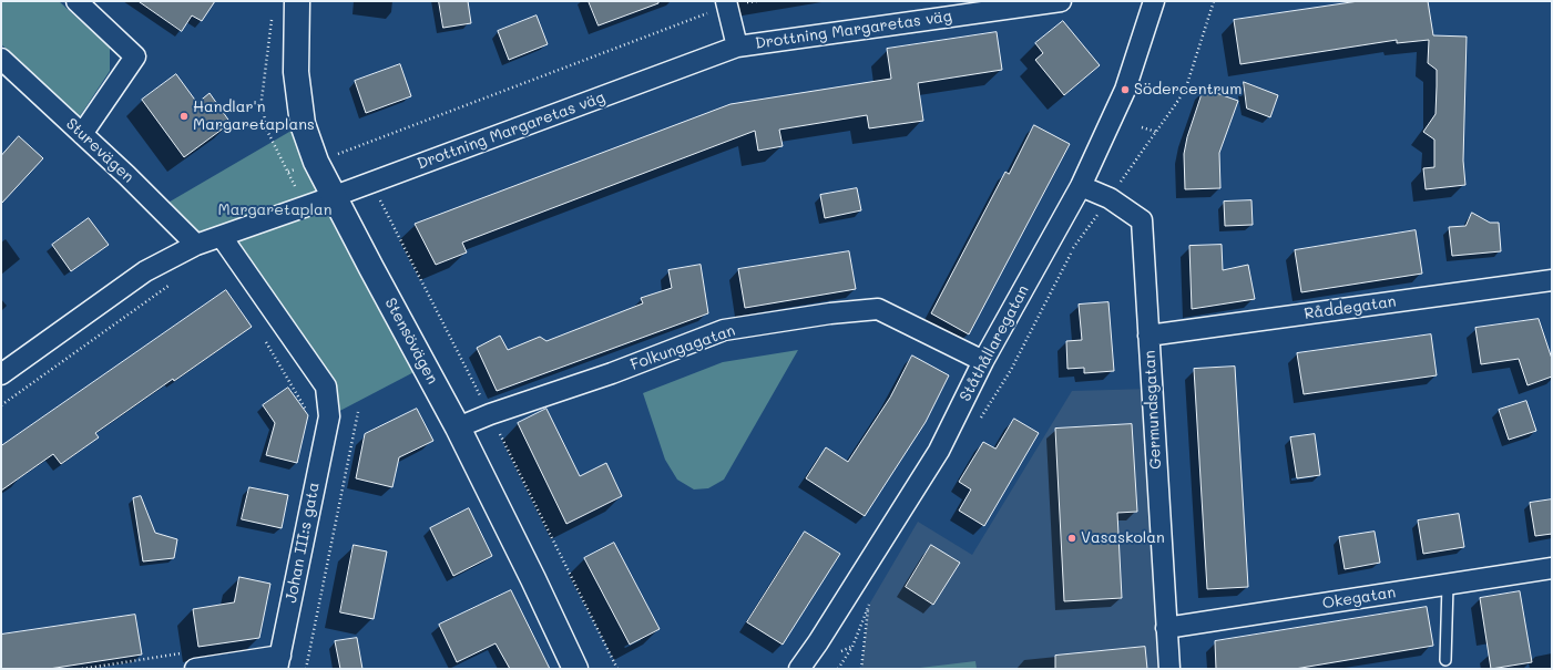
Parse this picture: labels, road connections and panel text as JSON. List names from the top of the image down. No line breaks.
{"streets":{"street":["Drottning Margaretas väg","Sturevägen","Råddegatan","Stensövägen","Ståthållaregatan","Folkungagatan","Germundsgatan","Johan III:s gata","Okegatan"]},"crossings":[["Drottning Margaretas väg","Sturevägen"],["Drottning Margaretas väg","Stensövägen"],["Drottning Margaretas väg","Johan III:s gata"],["Råddegatan","Germundsgatan"],["Stensövägen","Folkungagatan"],["Ståthållaregatan","Folkungagatan"],["Ståthållaregatan","Germundsgatan"],["Germundsgatan","Okegatan"]],"parks":["Margaretaplan"],"places":["Södercentrum","Handlar'n Margaretaplans","Vasaskolan"]}
